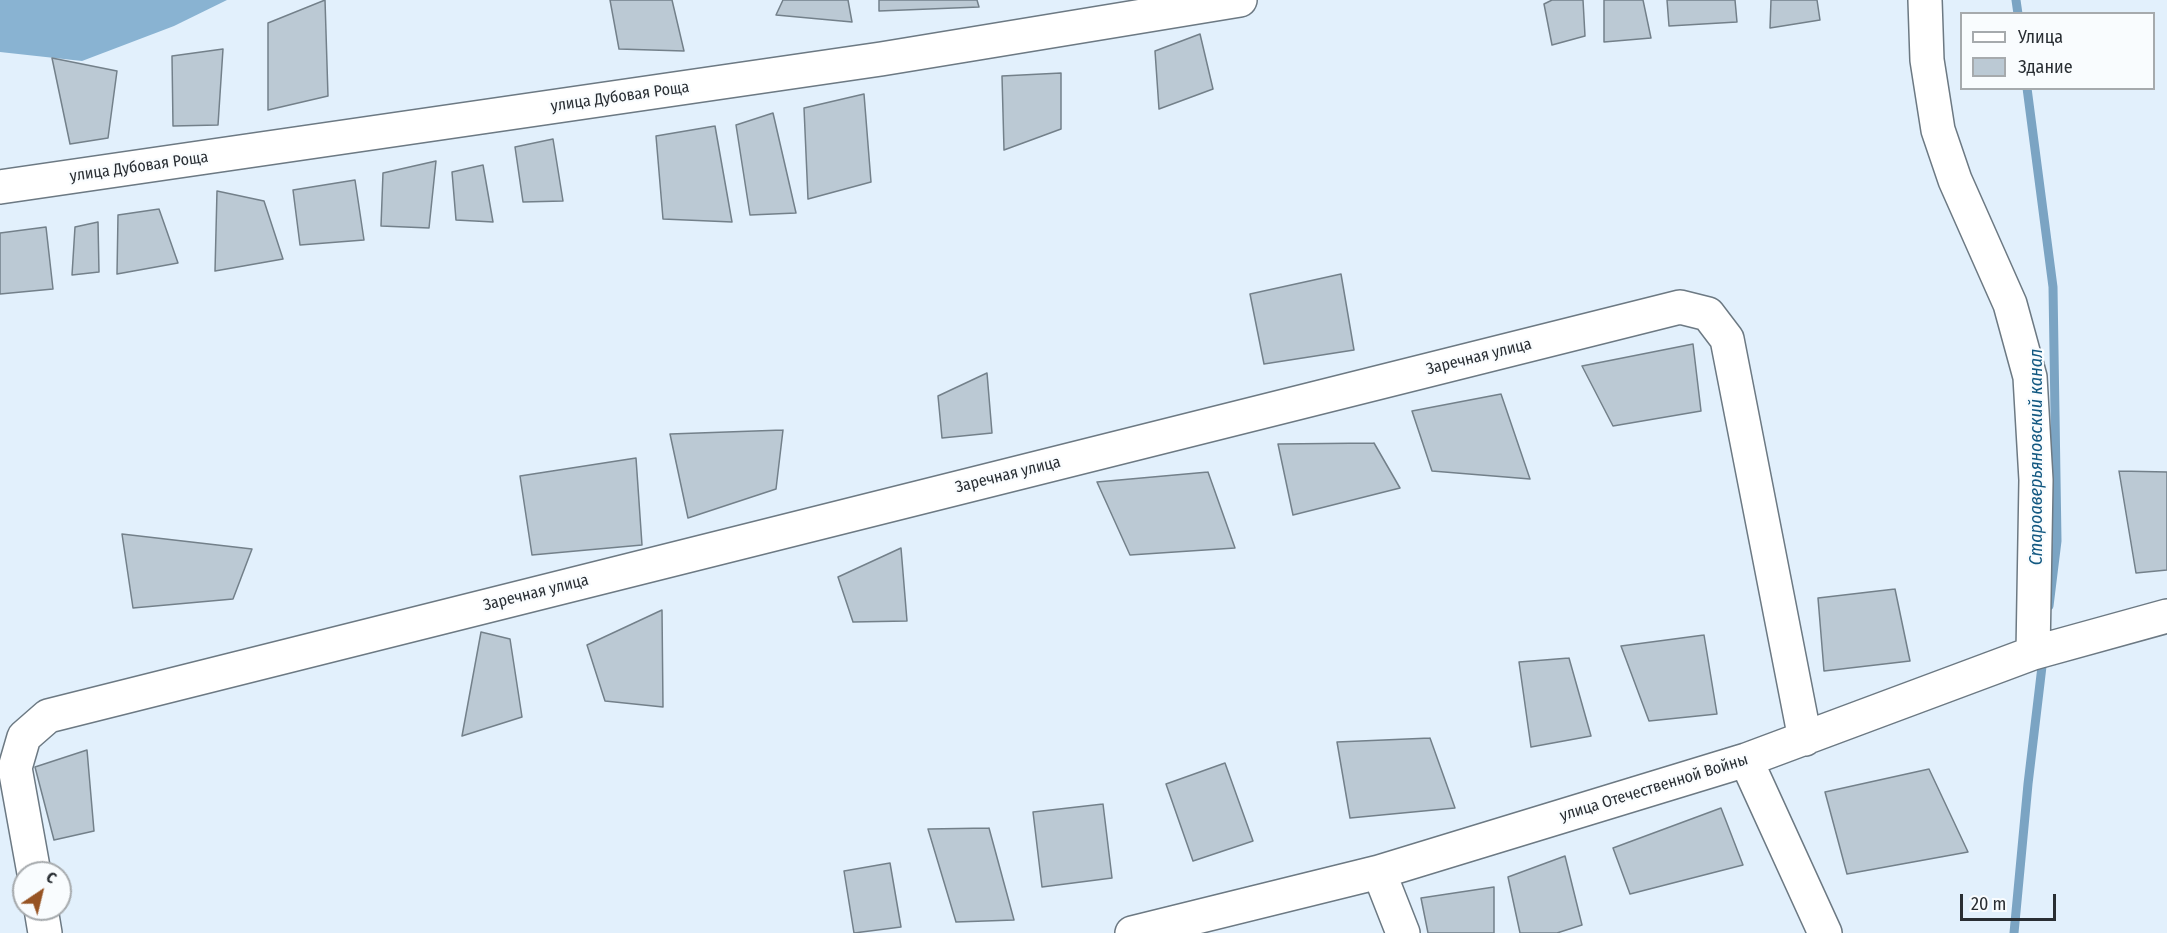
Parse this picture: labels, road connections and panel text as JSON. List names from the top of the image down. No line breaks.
{"streets":{"street":["улица Дубовая Роща","Заречная улица","улица Отечественной Войны"]},"crossings":[["Заречная улица","улица Отечественной Войны"]],"water":["Староаверьяновский канал"],"legend":["Улица","Здание"],"scale_bar":"20 m","north":"top right"}
